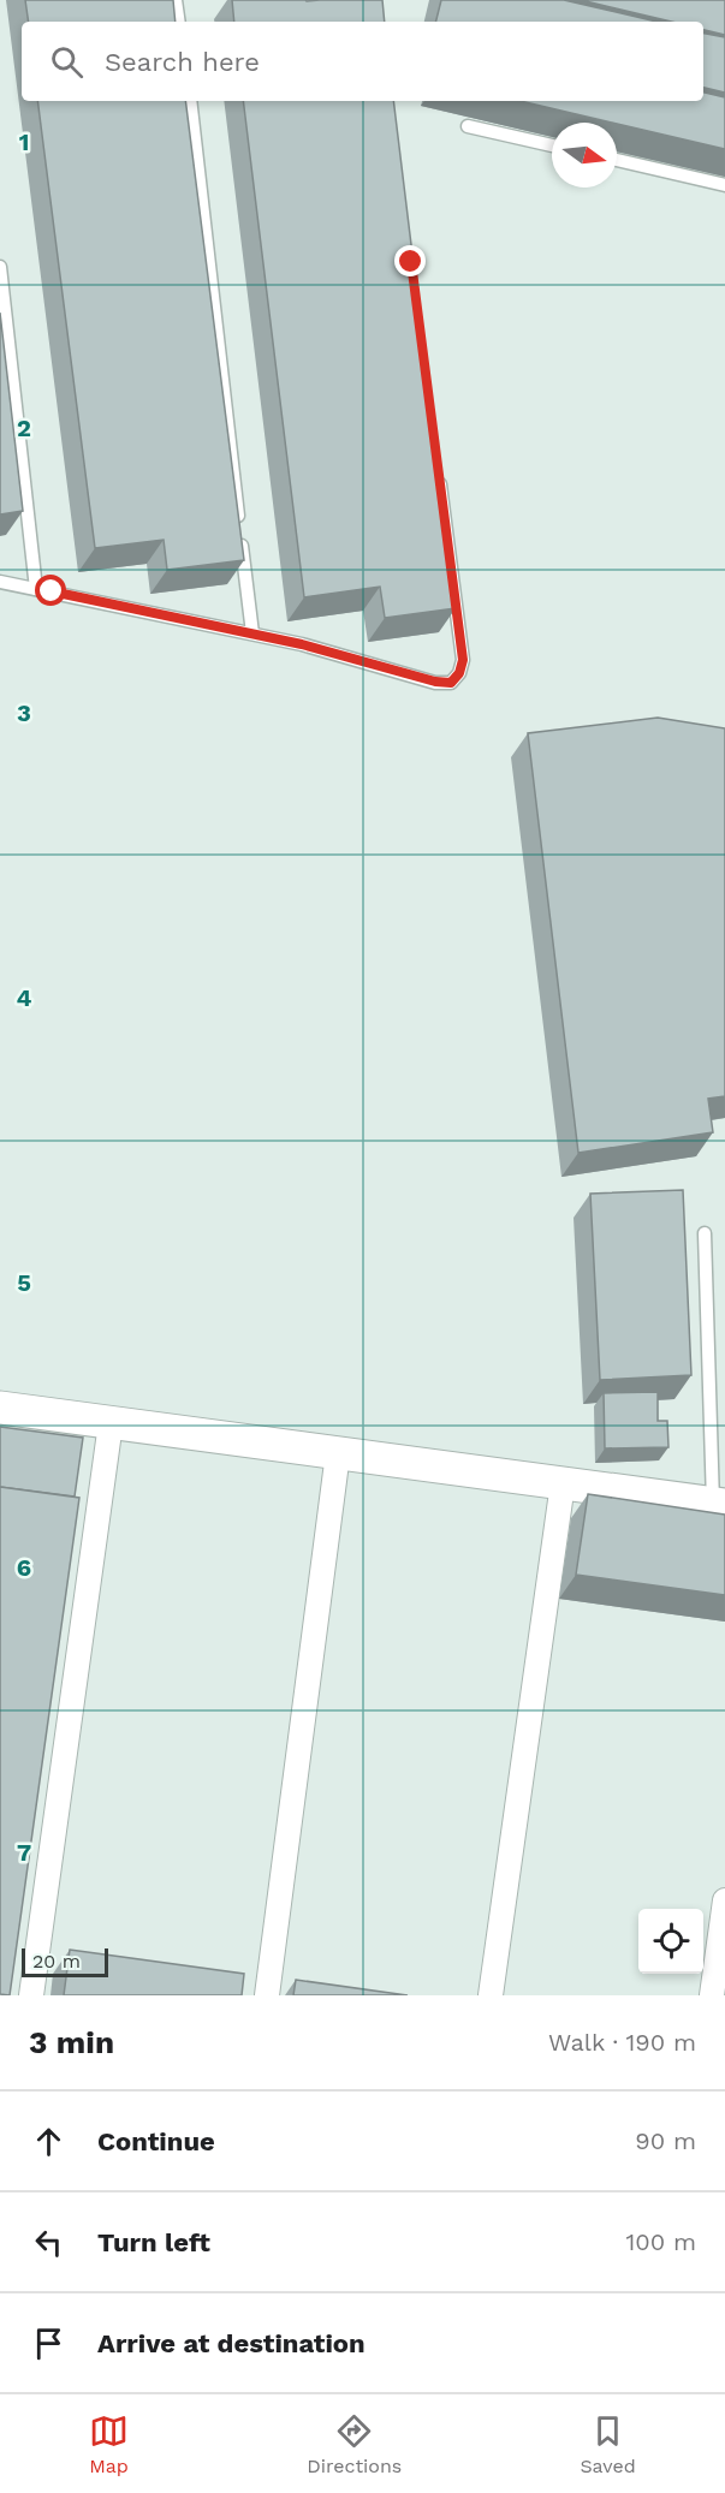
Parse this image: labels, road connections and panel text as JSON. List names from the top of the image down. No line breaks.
{"scale_bar":"20 m","north":"right","page":{"search":"Search here","scale":"20 m","heading":["3 min","Walk · 190 m"],"list":[["Continue","90 m"],["Turn left","100 m"],"Arrive at destination"],"nav":["Map","Directions","Saved"]},"grid":{"rows":["1","2","3","4","5","6","7"]}}
